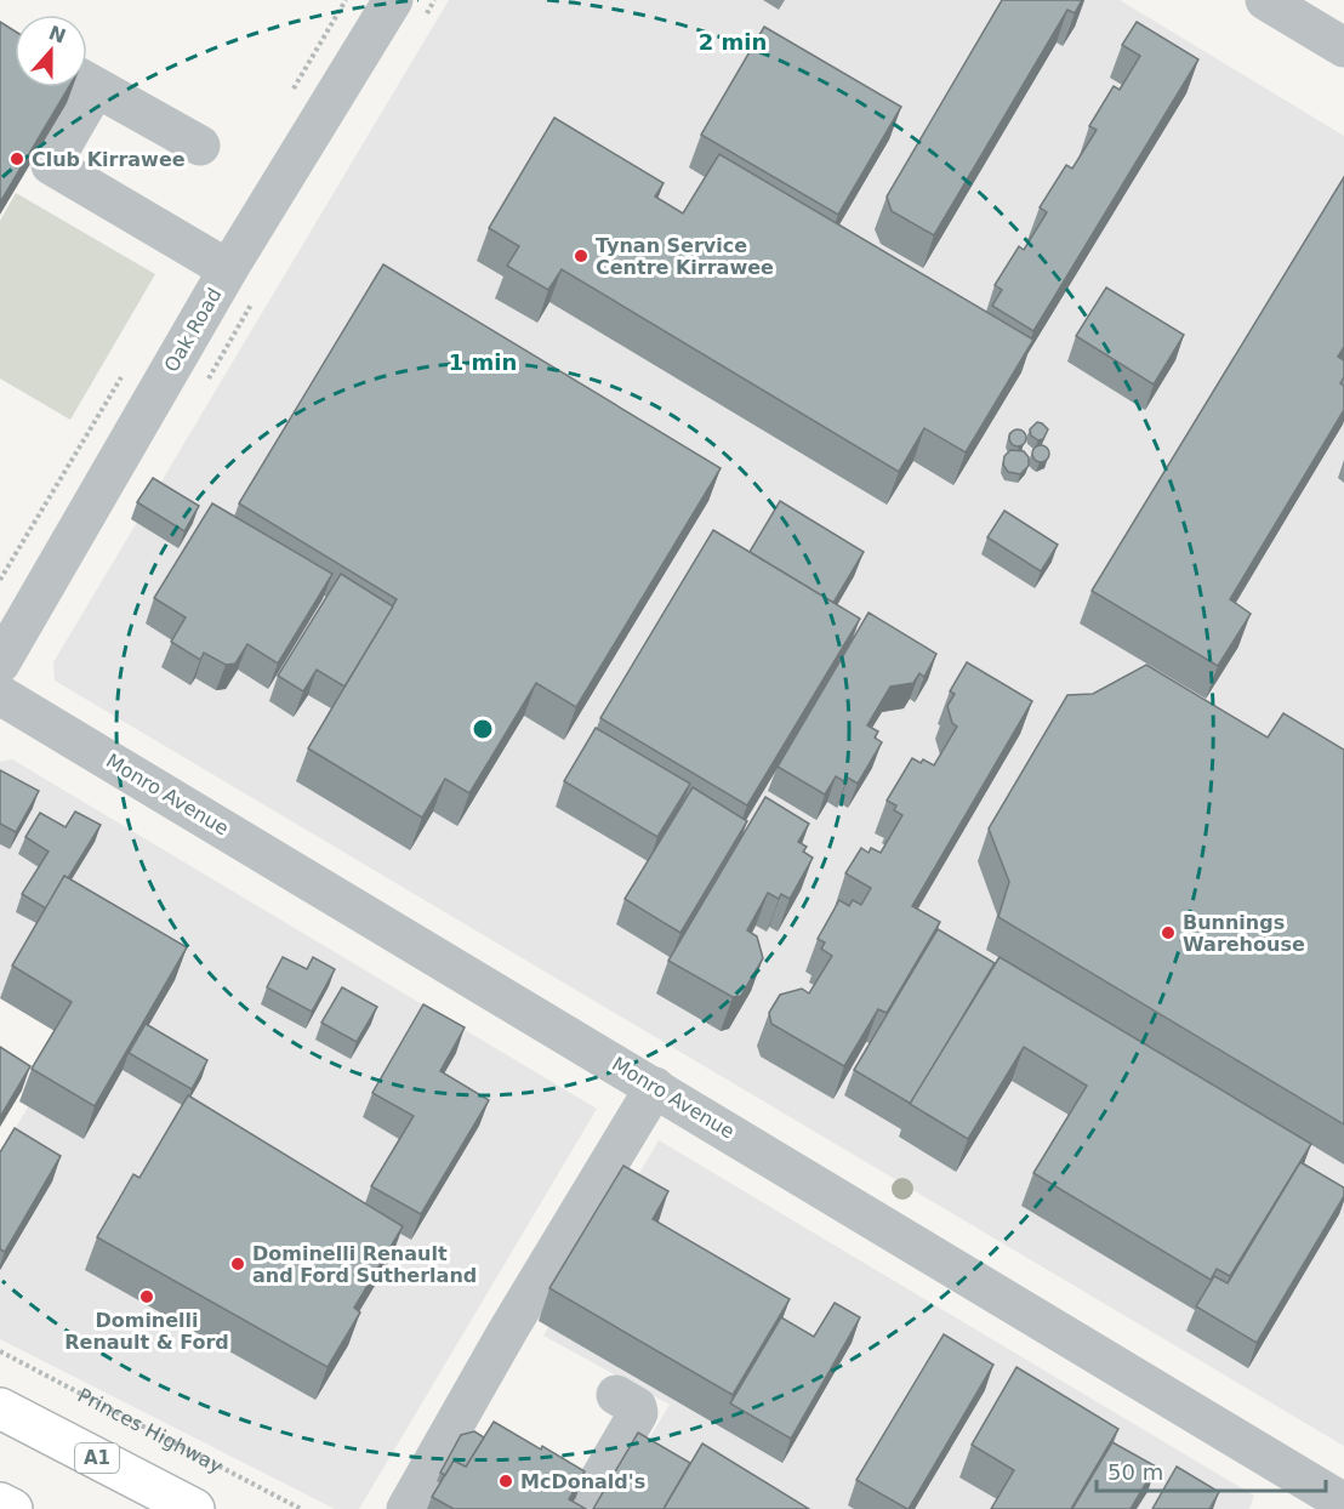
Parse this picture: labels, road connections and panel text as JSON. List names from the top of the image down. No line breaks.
{"streets":{"highway":["A1"],"street":["Oak Road","Monro Avenue"],"path":["Princes Highway"]},"places":["Club Kirrawee","Tynan Service Centre Kirrawee","Bunnings Warehouse","Dominelli Renault and Ford Sutherland","Dominelli Renault & Ford","McDonald's"],"scale_bar":"50 m","north":"top","rings":["2 min","1 min"]}
